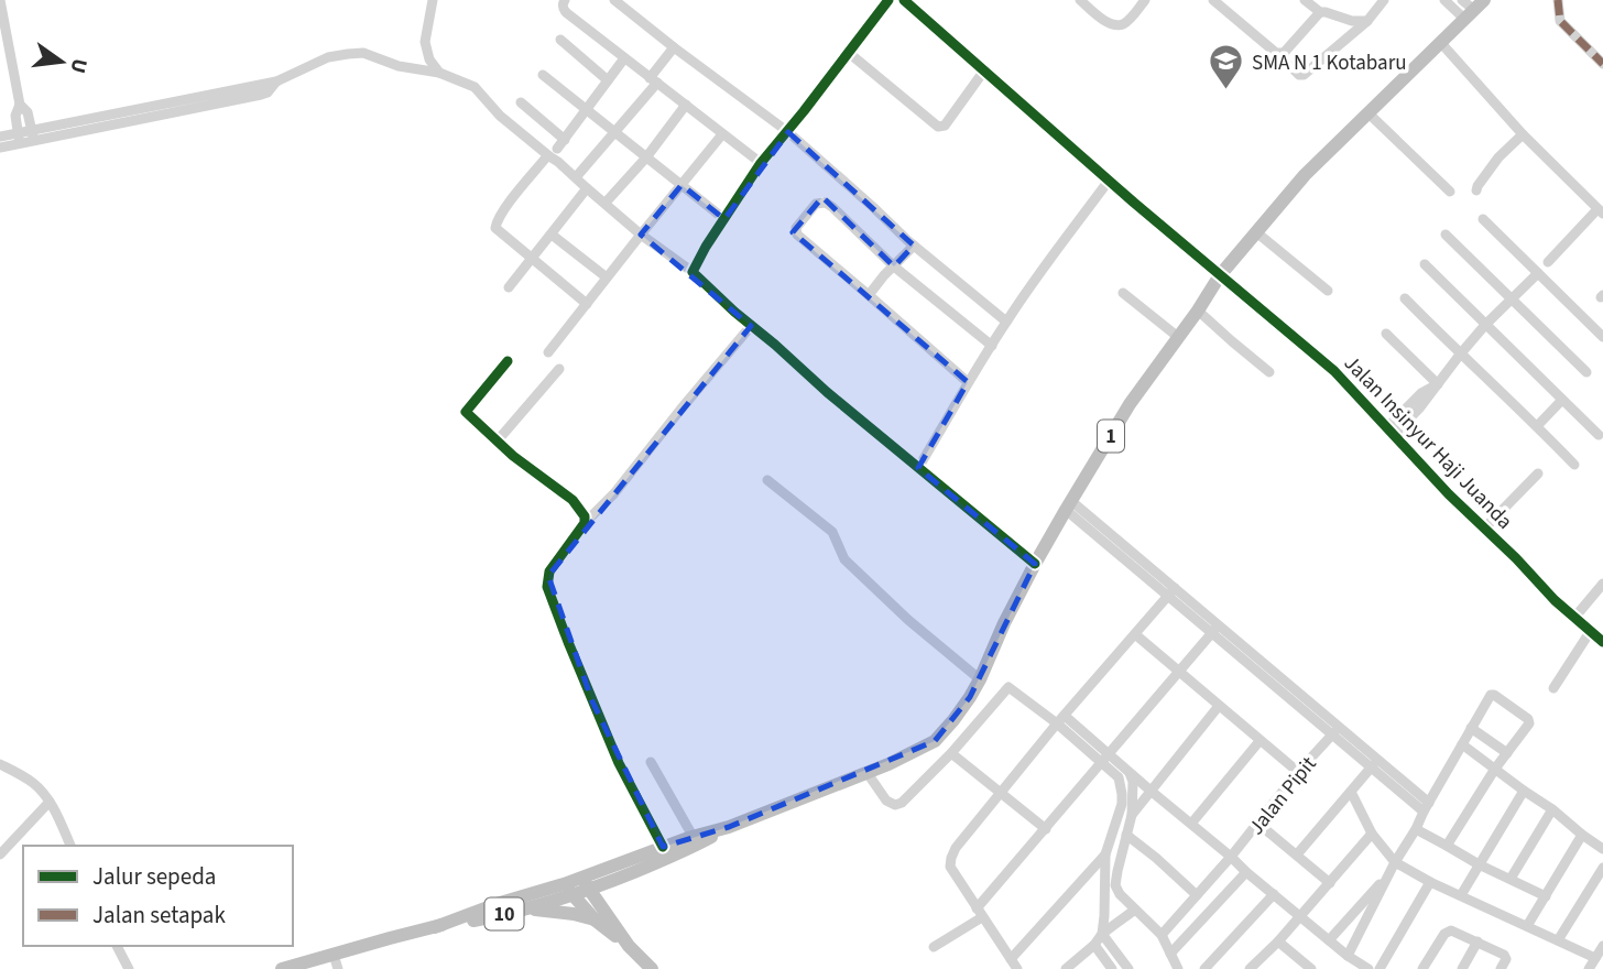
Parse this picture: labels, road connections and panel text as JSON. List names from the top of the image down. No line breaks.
{"streets":{"highway":["1","10"],"street":["Jalan Insinyur Haji Juanda","Jalan Pipit"]},"crossings":[["1","Jalan Insinyur Haji Juanda"],["1","10"]],"places":{"school or university":["SMA N 1 Kotabaru"]},"legend":["Jalur sepeda","Jalan setapak"],"north":"right"}
